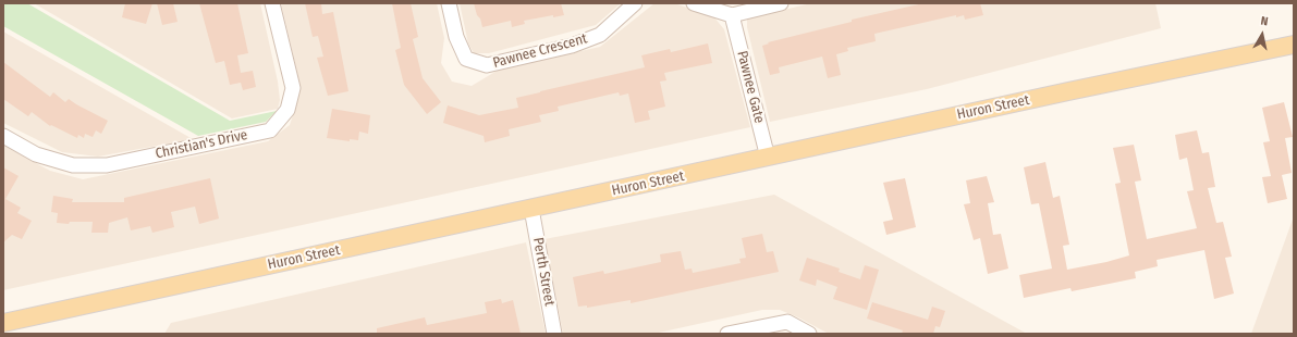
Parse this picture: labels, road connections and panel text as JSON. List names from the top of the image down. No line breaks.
{"streets":{"main road":["Huron Street"],"street":["Pawnee Crescent","Pawnee Gate","Christian's Drive","Perth Street"]},"crossings":[["Pawnee Gate","Huron Street"],["Huron Street","Perth Street"]],"north":"top"}
